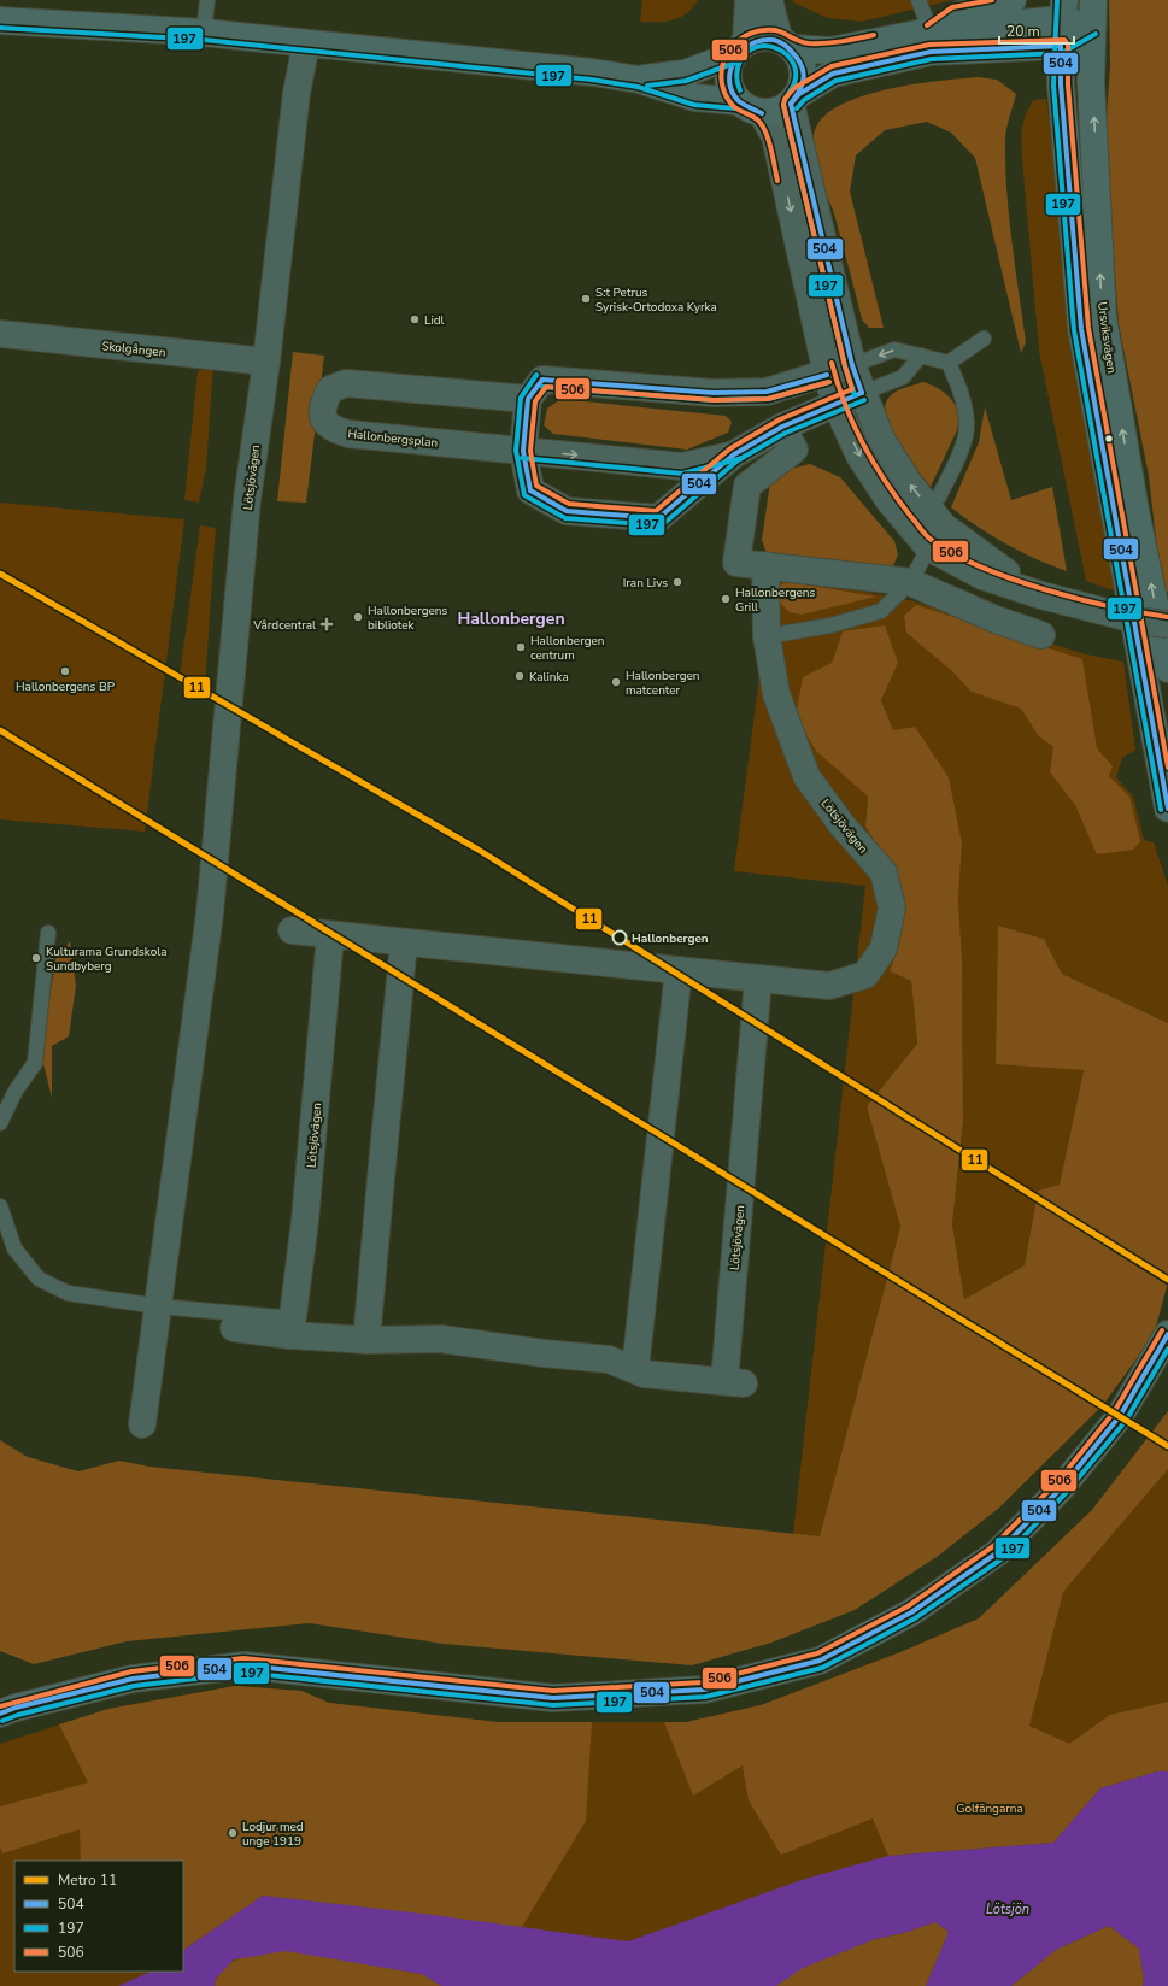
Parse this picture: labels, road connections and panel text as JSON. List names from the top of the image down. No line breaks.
{"streets":{"street":["Ursviksvägen","Skolgången","Hallonbergsplan","Lötsjövägen"]},"crossings":[["Skolgången","Lötsjövägen"]],"districts":["Hallonbergen"],"water":["Lötsjön"],"parks":["Golfängarna"],"places":{"other":["S:t Petrus Syrisk-Ortodoxa Kyrka","Lidl","Iran Livs","Hallonbergens Grill","Hallonbergens bibliotek","Hallonbergen centrum","Hallonbergens BP","Kalinka","Hallonbergen matcenter","Hallonbergen","Kulturama Grundskola Sundbyberg","Lodjur med unge 1919"],"health":["Vårdcentral"]},"lines":["transit line 197","transit line 506","transit line 504","metro line 11"],"legend":["Metro 11","504","197","506"],"scale_bar":"20 m"}
